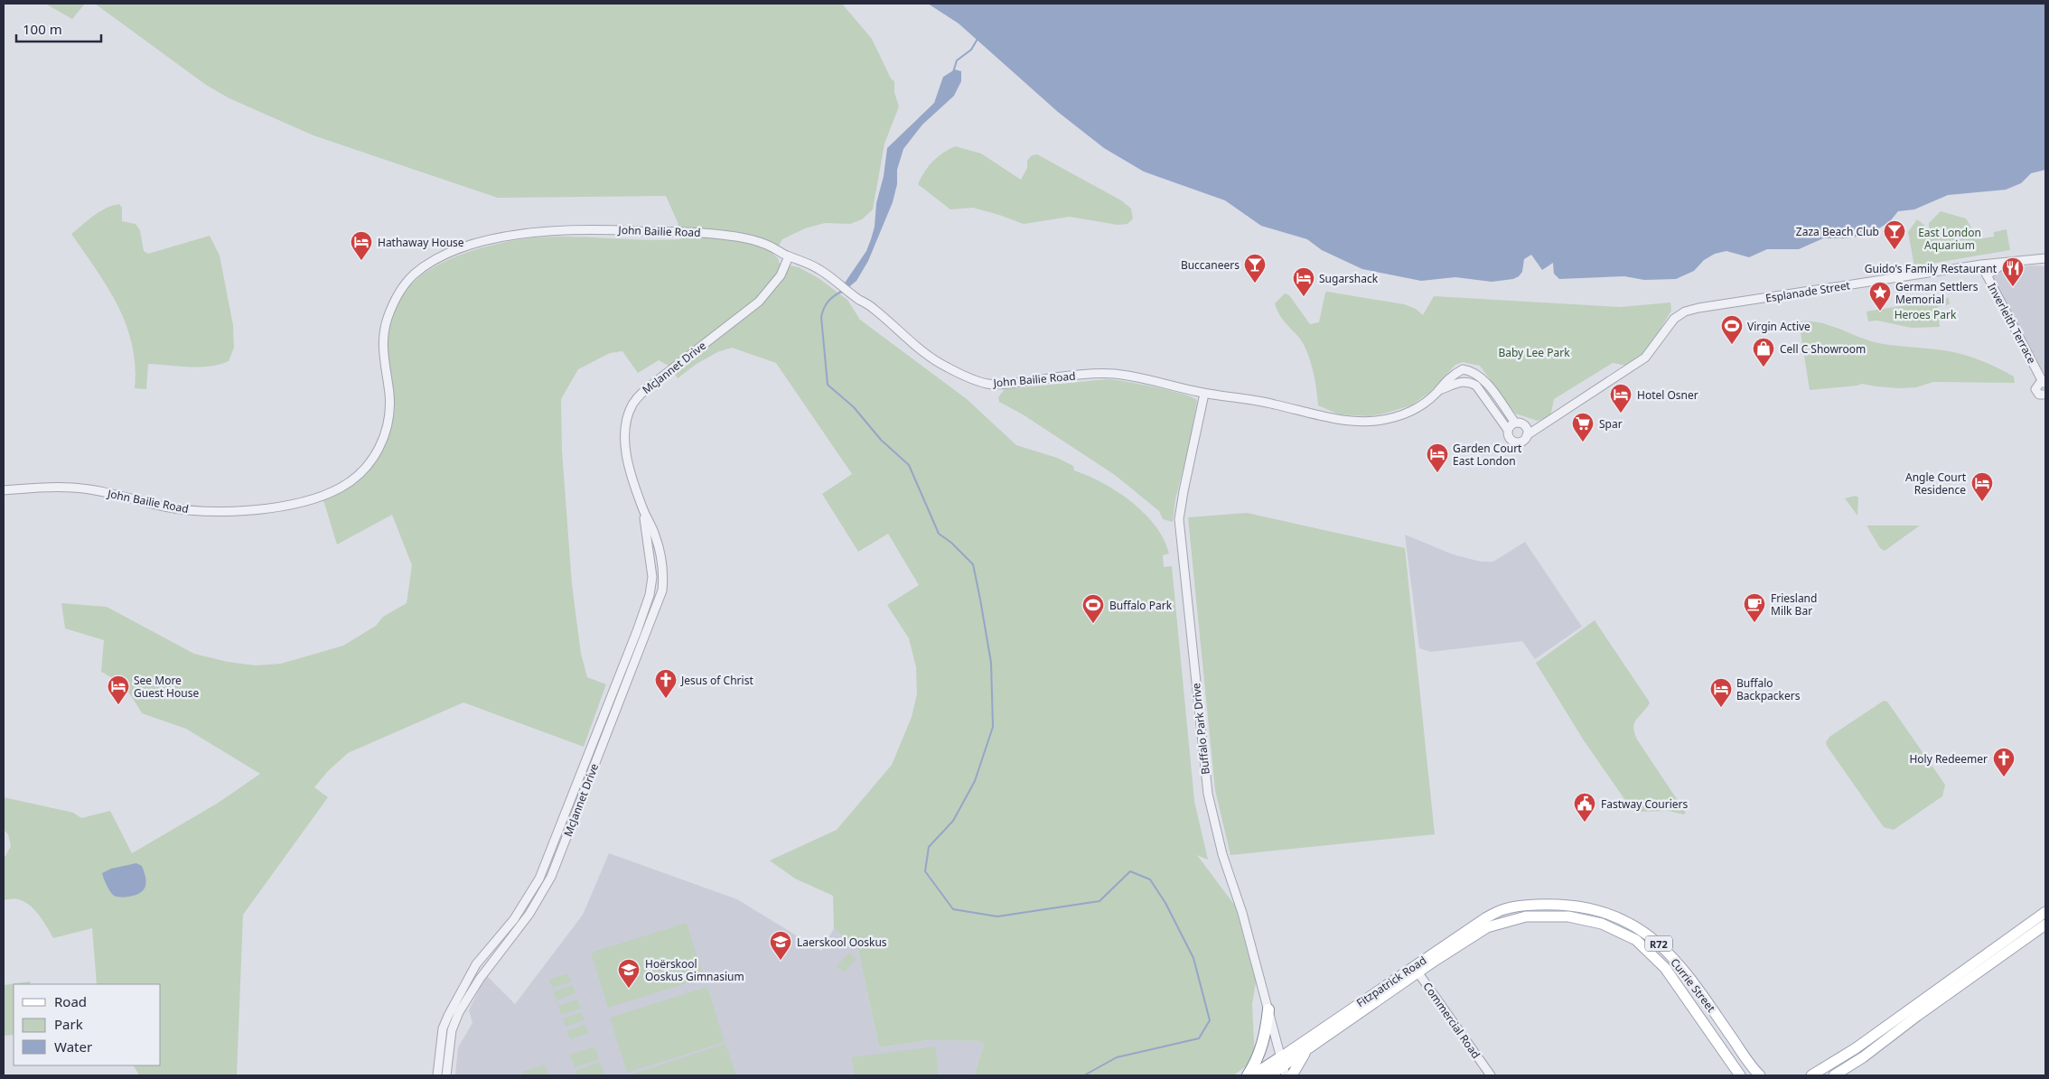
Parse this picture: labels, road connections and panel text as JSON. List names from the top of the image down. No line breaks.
{"streets":{"highway":["R72"],"main road":["Fitzpatrick Road","Currie Street"],"street":["John Bailie Road","Esplanade Street","Inverleith Terrace","McJannet Drive","Buffalo Park Drive","Commercial Road"]},"crossings":[["John Bailie Road","McJannet Drive"],["John Bailie Road","Buffalo Park Drive"],["Esplanade Street","Inverleith Terrace"],["Buffalo Park Drive","R72"],["Buffalo Park Drive","Fitzpatrick Road"],["R72","Fitzpatrick Road"],["Fitzpatrick Road","Currie Street"],["Fitzpatrick Road","Commercial Road"]],"parks":["East London Aquarium","Heroes Park","Baby Lee Park"],"places":{"bar":["Zaza Beach Club","Buccaneers"],"hotel":["Hathaway House","Sugarshack","Hotel Osner","Garden Court East London","Angle Court Residence","See More Guest House","Buffalo Backpackers"],"restaurant":["Guido's Family Restaurant"],"place":["German Settlers Memorial"],"sports":["Virgin Active","Buffalo Park"],"shop":["Cell C Showroom"],"supermarket":["Spar"],"cafe":["Friesland Milk Bar"],"church":["Jesus of Christ","Holy Redeemer"],"public building":["Fastway Couriers"],"school or university":["Laerskool Ooskus","Hoërskool Ooskus Gimnasium"]},"legend":["Road","Park","Water"],"scale_bar":"100 m"}
